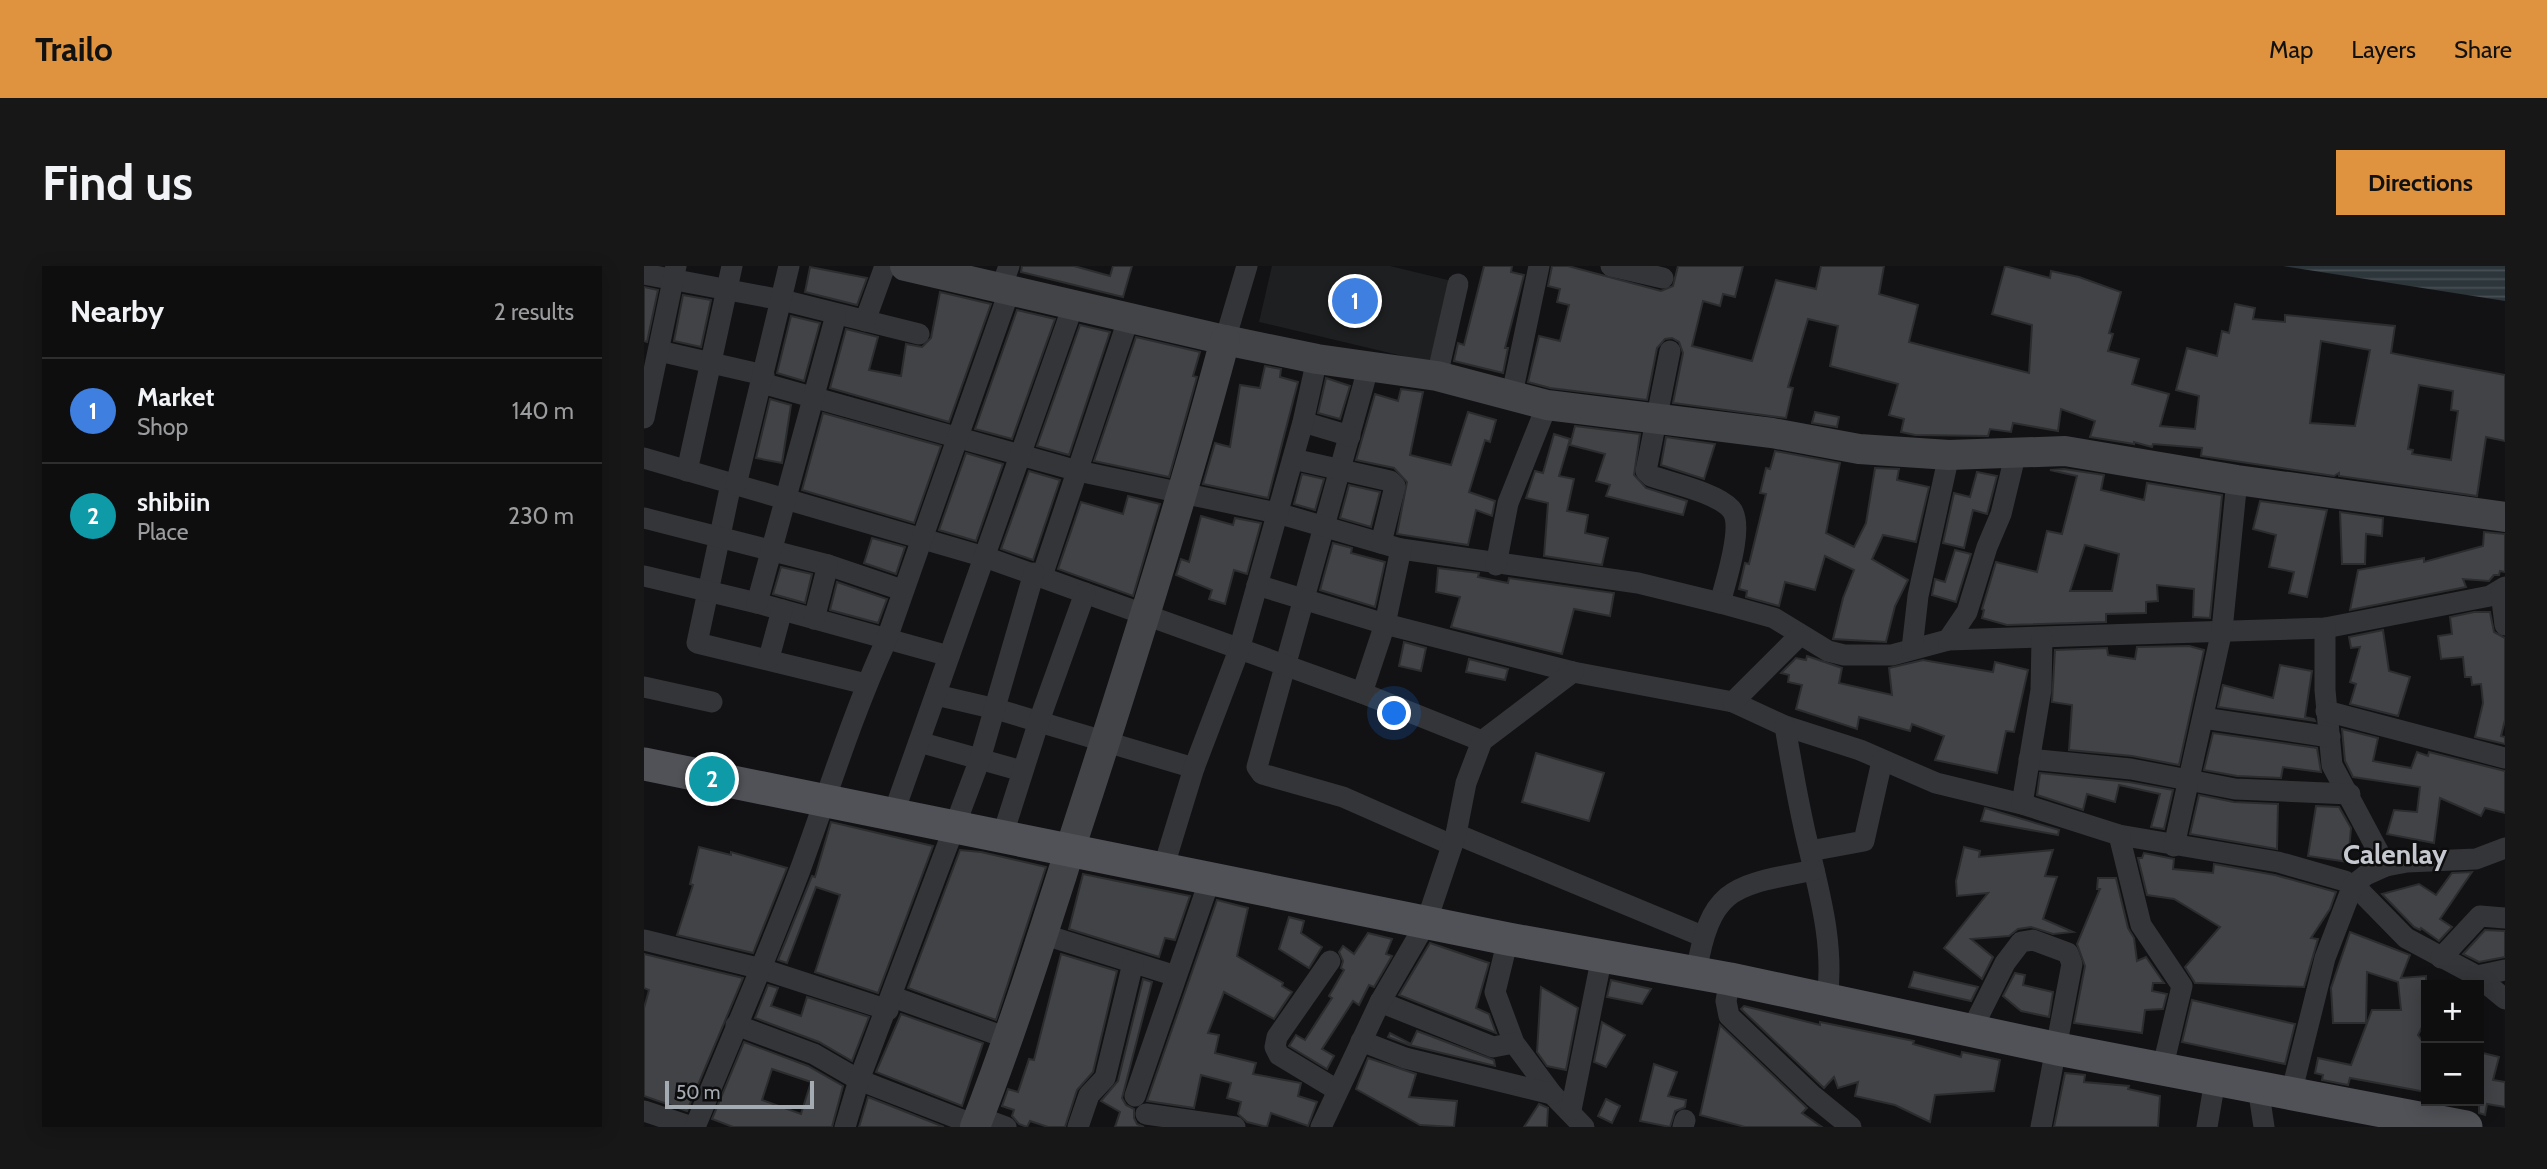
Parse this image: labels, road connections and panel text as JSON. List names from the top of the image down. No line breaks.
{"districts":["Calenlay"],"scale_bar":"50 m","page":{"header":"Trailo","nav":["Map","Layers","Share"],"buttons":"Directions","title":"Find us","heading":["Nearby","2 results"],"pins":["1","2"],"list":[{"mark":"1","name":"Market","note":"Shop","value":"140 m"},{"mark":"2","name":"shibiin","note":"Place","value":"230 m"}],"map_buttons":["+","−"],"scale":"50 m"}}
